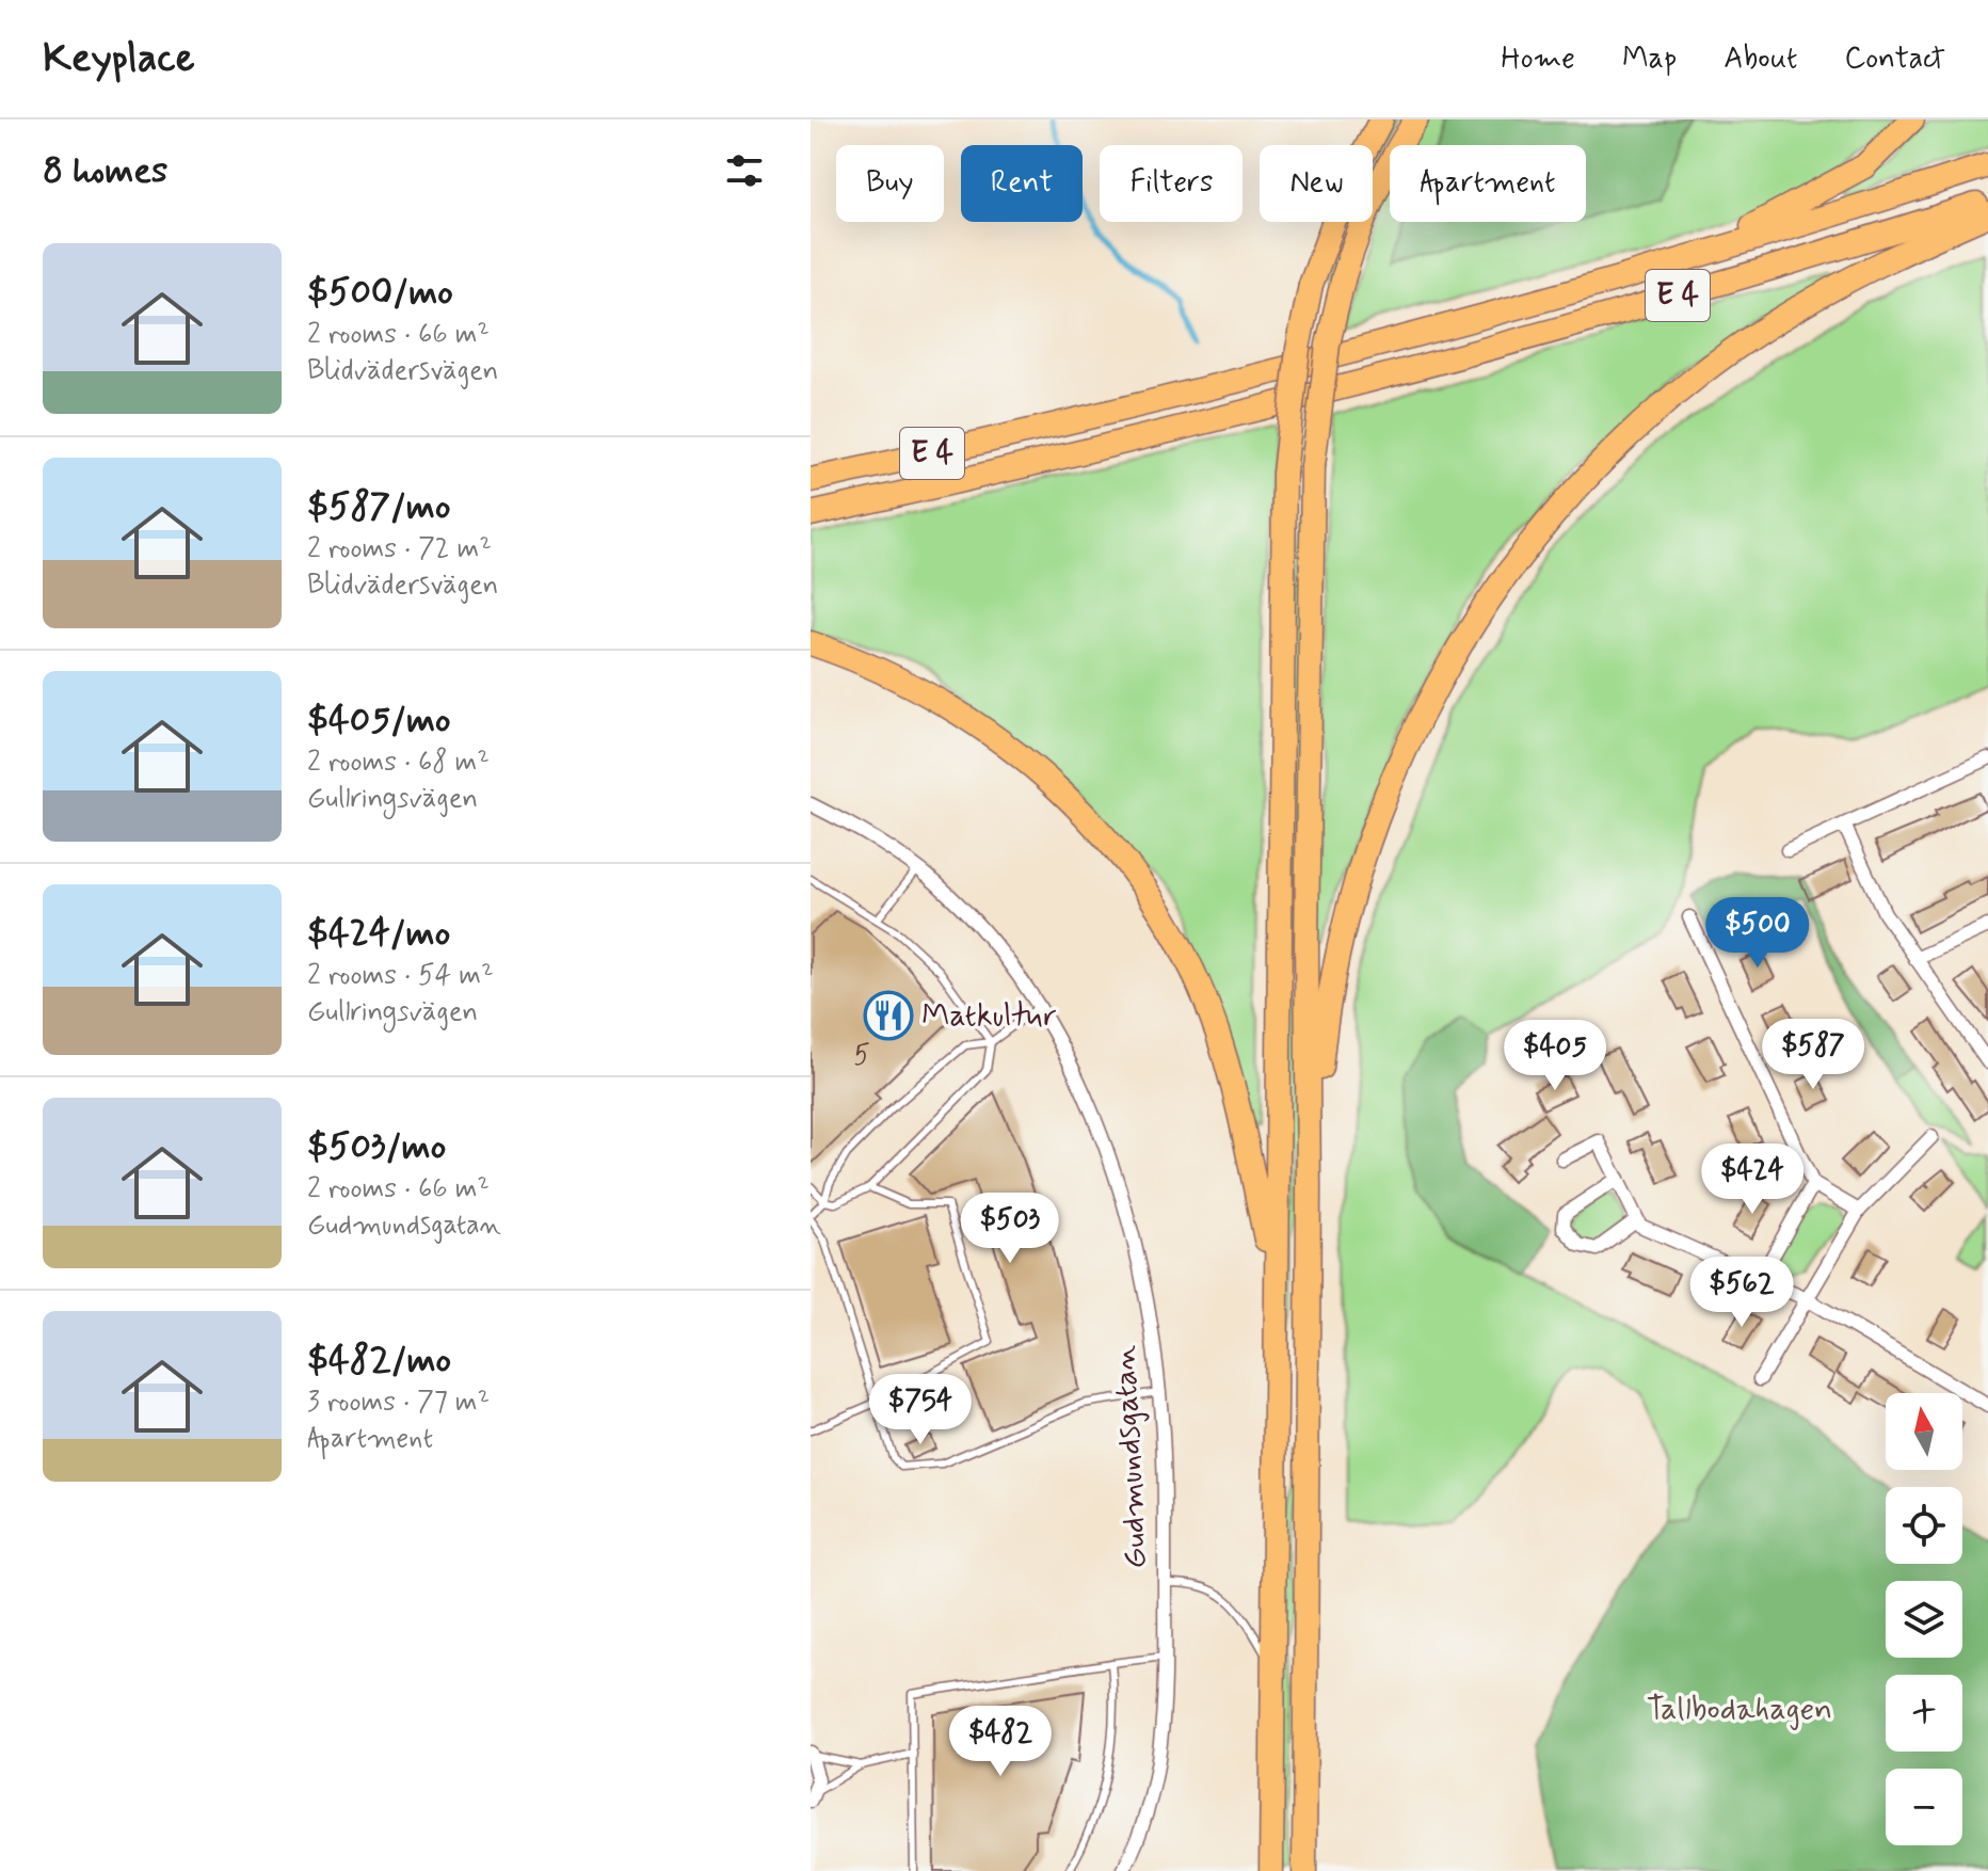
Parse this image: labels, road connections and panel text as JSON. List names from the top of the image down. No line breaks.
{"streets":{"highway":["E 4"],"street":["Gudmundsgatan"]},"parks":["Tallbodahagen"],"places":{"restaurant":["Matkultur"]},"house_numbers":["5"],"north":"top","page":{"header":"Keyplace","nav":["Home","Map","About","Contact"],"heading":"8 homes","chip":["Buy","Rent","Filters","New","Apartment"],"list":[{"name":"$500/mo","note":"2 rooms · 66 m² · Blidvädersvägen"},{"name":"$587/mo","note":"2 rooms · 72 m² · Blidvädersvägen"},{"name":"$405/mo","note":"2 rooms · 68 m² · Gullringsvägen"},{"name":"$424/mo","note":"2 rooms · 54 m² · Gullringsvägen"},{"name":"$503/mo","note":"2 rooms · 66 m² · Gudmundsgatan"},{"name":"$482/mo","note":"3 rooms · 77 m² · Apartment"}],"price":["$500","$587","$405","$424","$503","$562","$754","$482"],"map_buttons":["+","−"]}}
